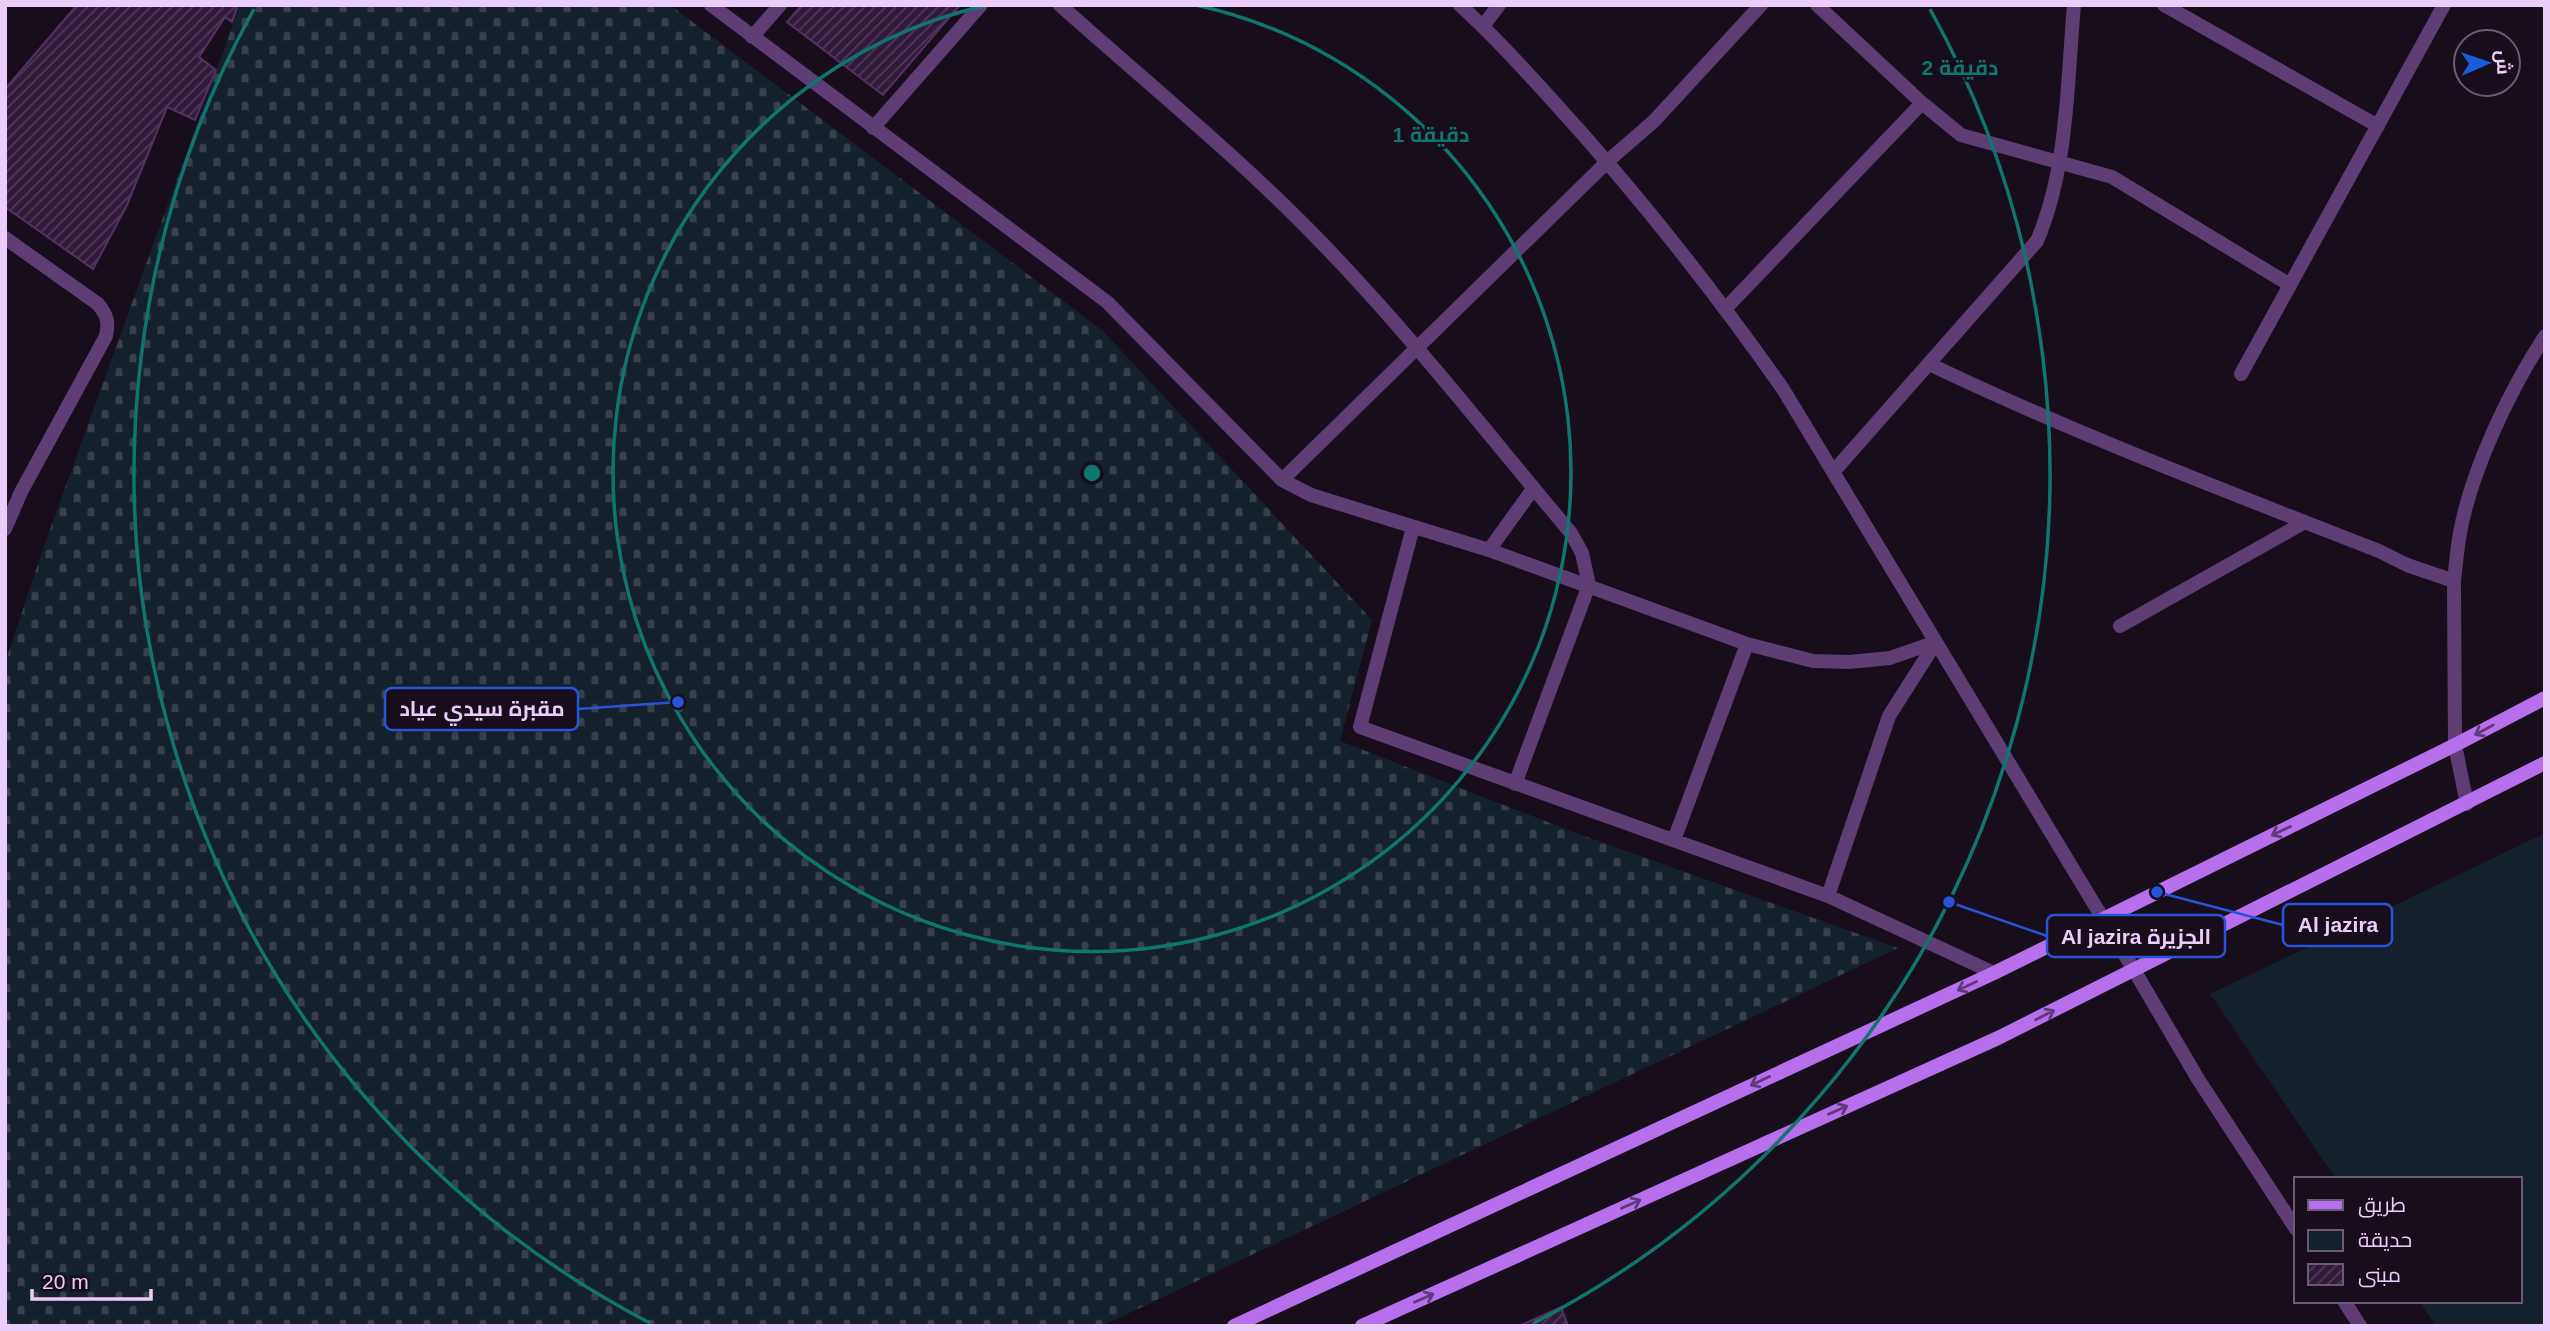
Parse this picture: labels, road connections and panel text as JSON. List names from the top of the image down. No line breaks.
{"places":["مقبرة سيدي عياد","Al jazira","Al jazira الجزيرة"],"legend":["طريق","حديقة","مبنى"],"scale_bar":"20 m","north":"right","rings":["2 دقيقة","1 دقيقة"]}
